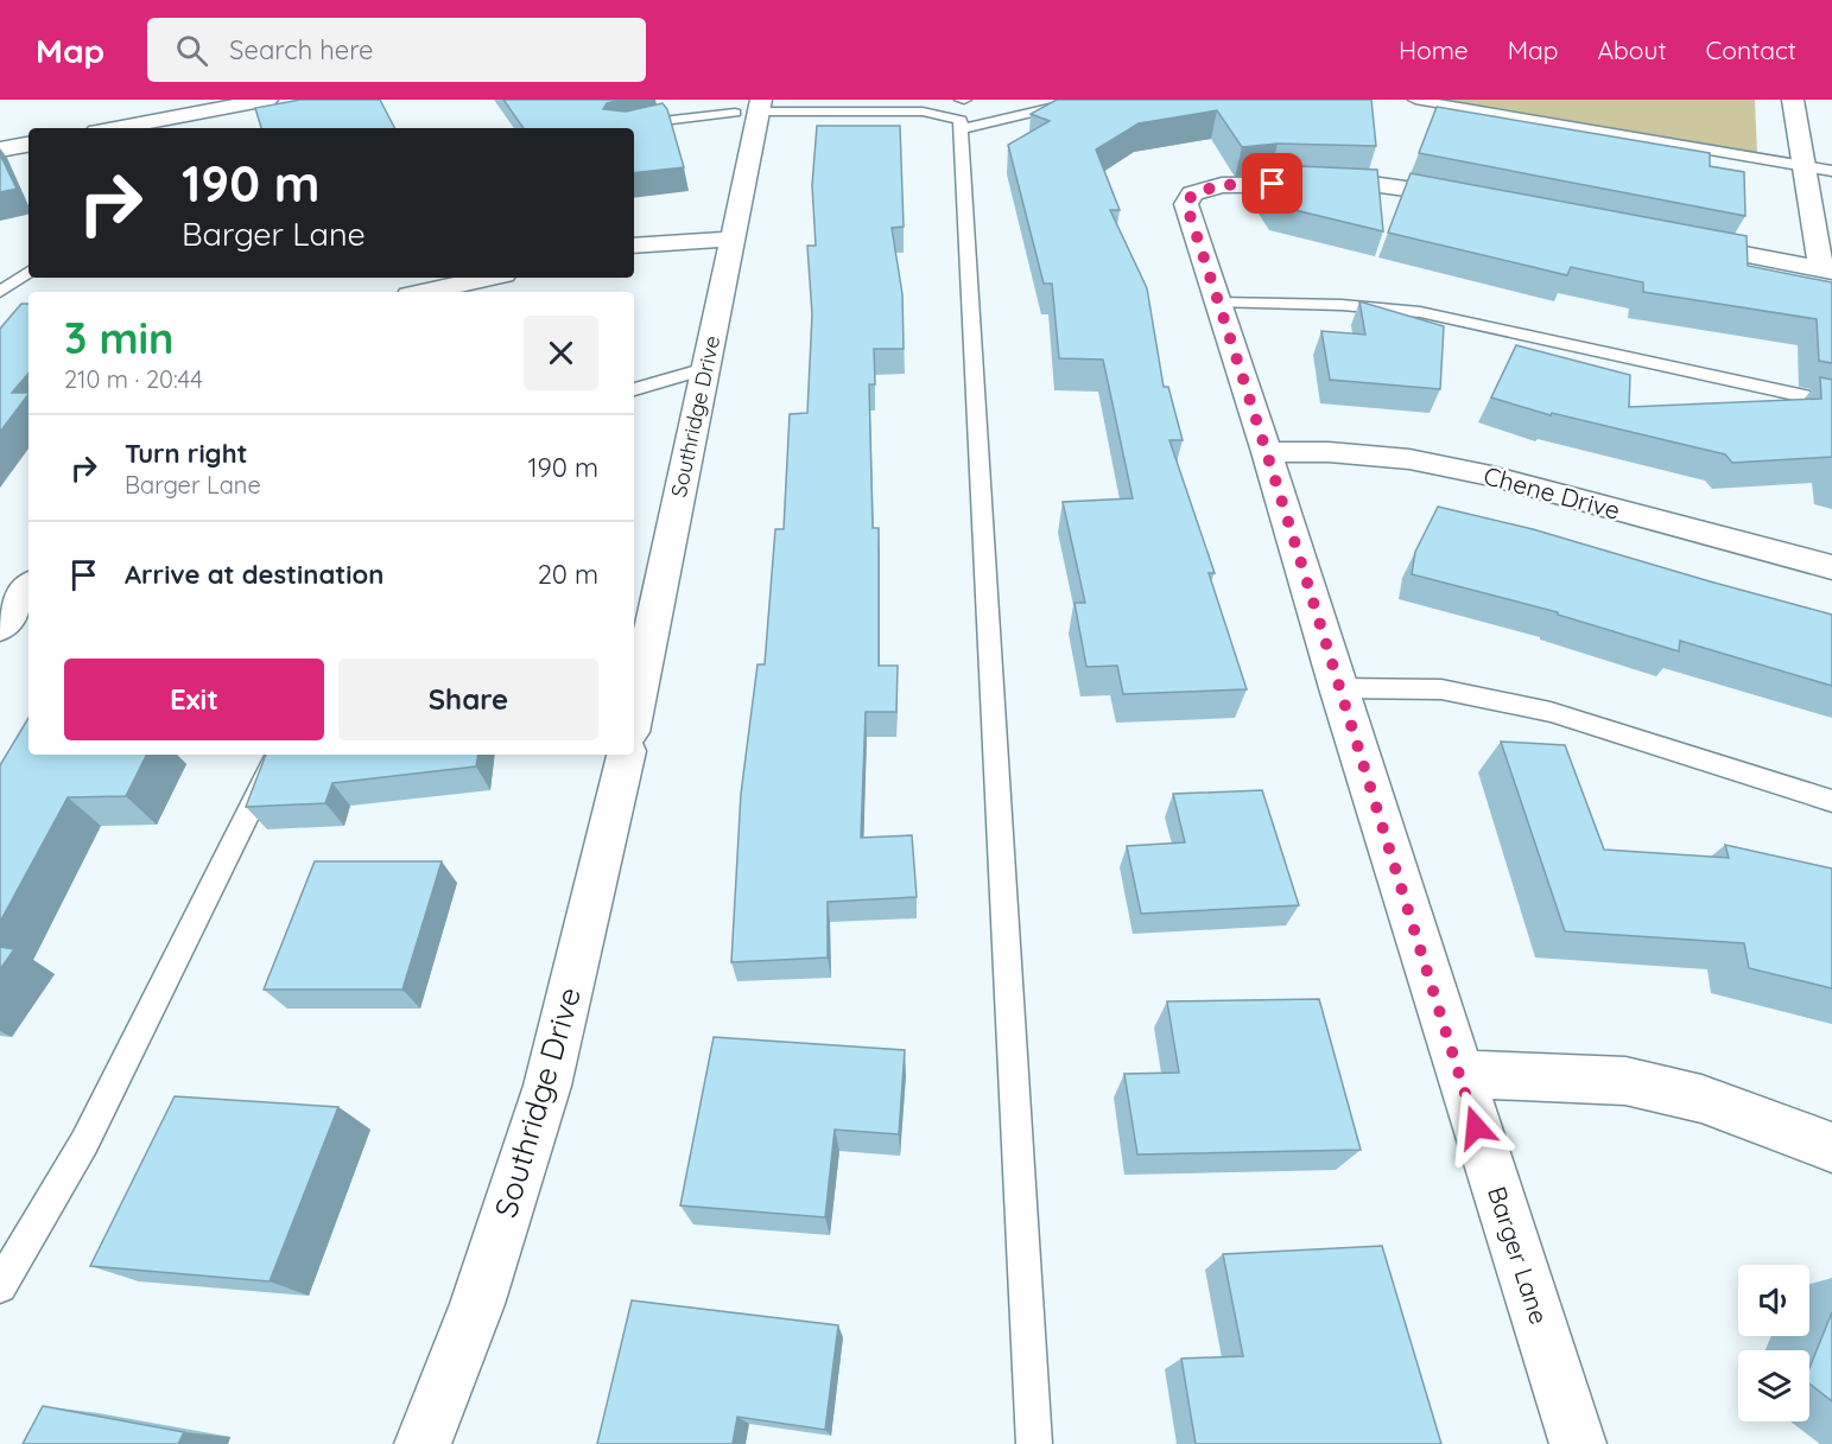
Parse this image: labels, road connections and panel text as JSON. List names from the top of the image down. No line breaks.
{"streets":{"street":["Southridge Drive","Chene Drive","Barger Lane"]},"crossings":[["Chene Drive","Barger Lane"]],"page":{"header":"Map","search":"Search here","nav":["Home","Map","About","Contact"],"turn":["190 m","Barger Lane"],"heading":["3 min","210 m · 20:44"],"list":[{"name":"Turn right","note":"Barger Lane","value":"190 m"},{"name":"Arrive at destination","value":"20 m"}],"buttons":["Exit","Share"]}}
